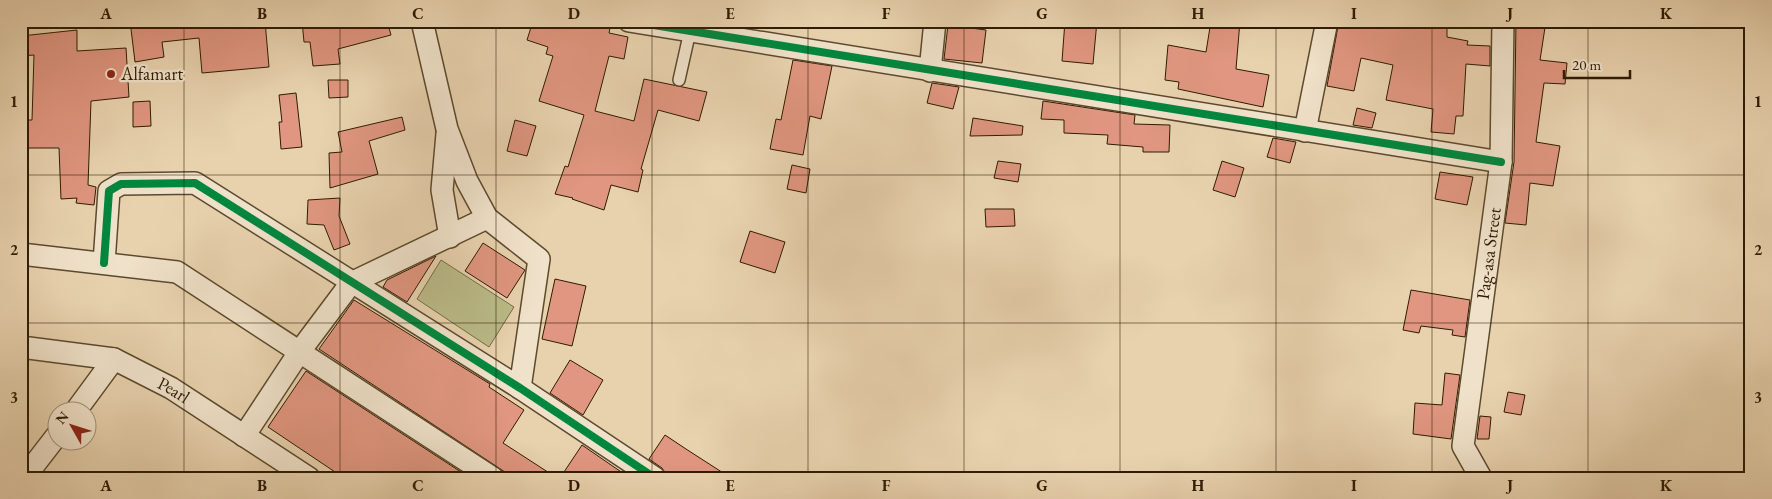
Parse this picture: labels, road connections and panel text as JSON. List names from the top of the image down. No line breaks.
{"streets":{"street":["Pag-asa Street","Pearl"]},"places":["Alfamart"],"scale_bar":"20 m","north":"top left","grid":{"columns":["A","B","C","D","E","F","G","H","I","J","K"],"rows":["1","2","3"]}}
